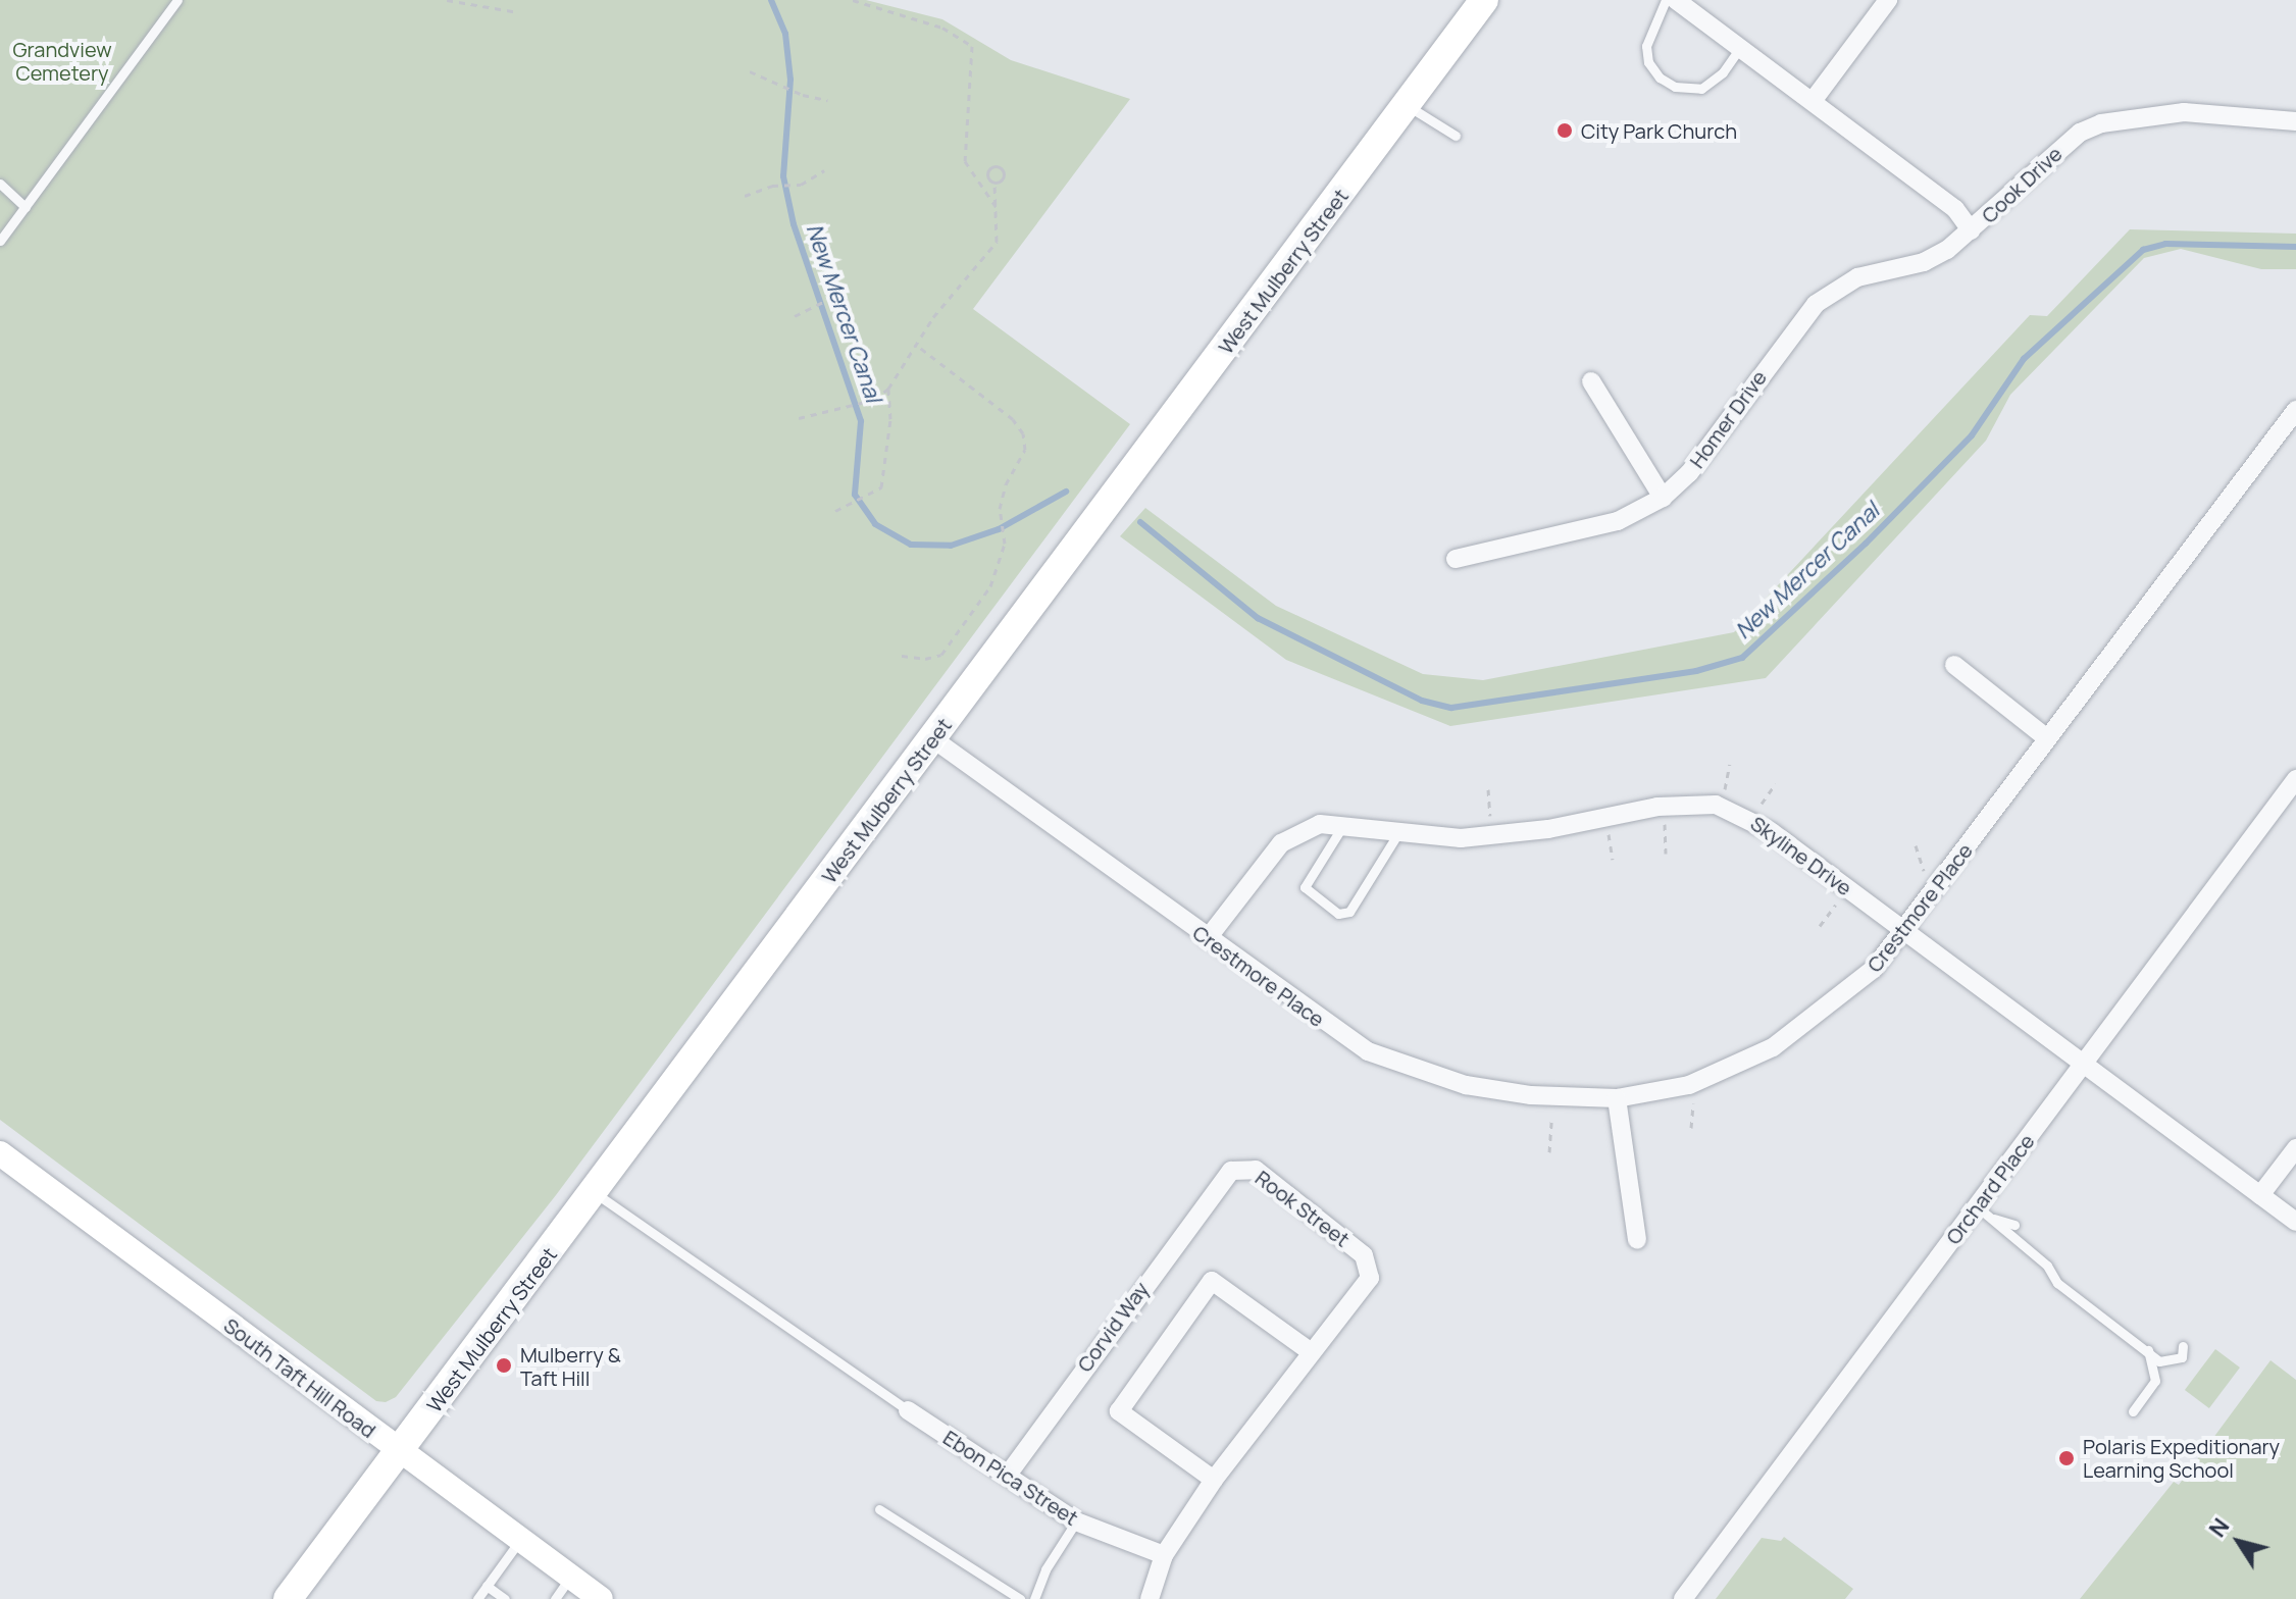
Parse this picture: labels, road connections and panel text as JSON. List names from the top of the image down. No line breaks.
{"streets":{"main road":["West Mulberry Street","South Taft Hill Road"],"street":["Cook Drive","Homer Drive","Skyline Drive","Crestmore Place","Orchard Place","Rook Street","Corvid Way","Ebon Pica Street"]},"crossings":[["Cook Drive","Homer Drive"],["West Mulberry Street","Crestmore Place"],["West Mulberry Street","South Taft Hill Road"],["Skyline Drive","Crestmore Place"],["Skyline Drive","Orchard Place"],["Rook Street","Corvid Way"],["Corvid Way","Ebon Pica Street"]],"water":["New Mercer Canal"],"parks":["Grandview Cemetery"],"places":["City Park Church","Mulberry & Taft Hill","Polaris Expeditionary Learning School"],"north":"top left"}
